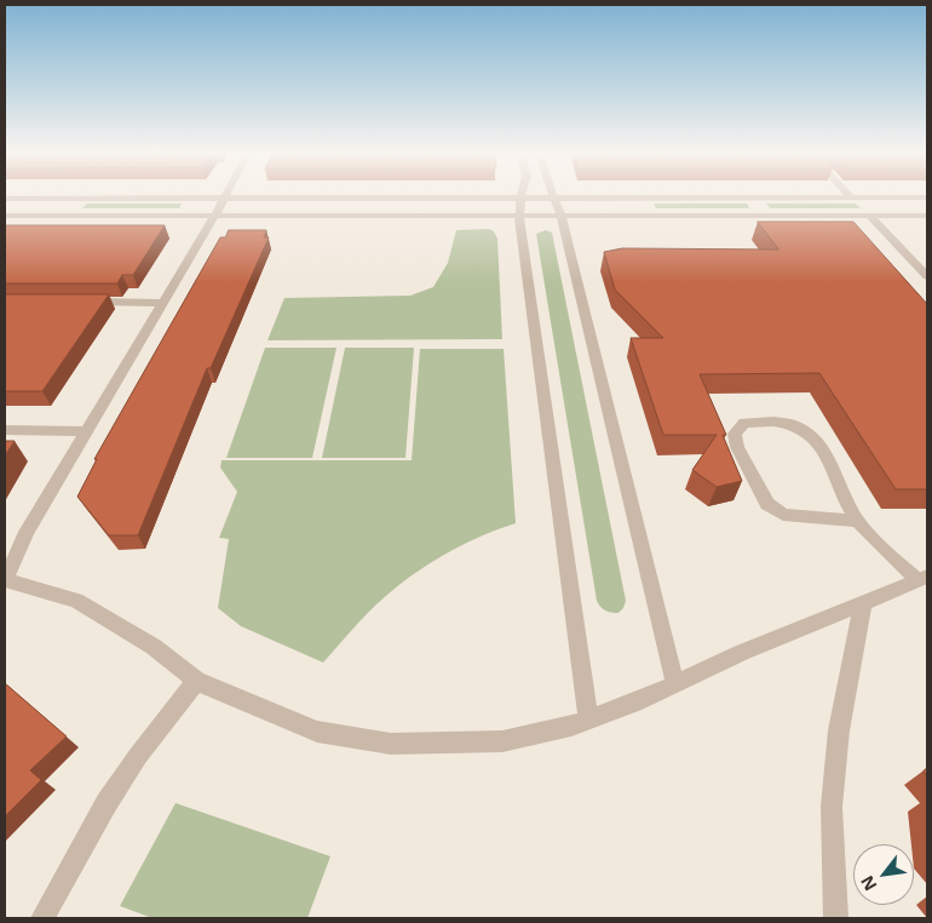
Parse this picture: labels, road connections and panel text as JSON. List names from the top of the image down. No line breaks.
{"north":"bottom left"}
